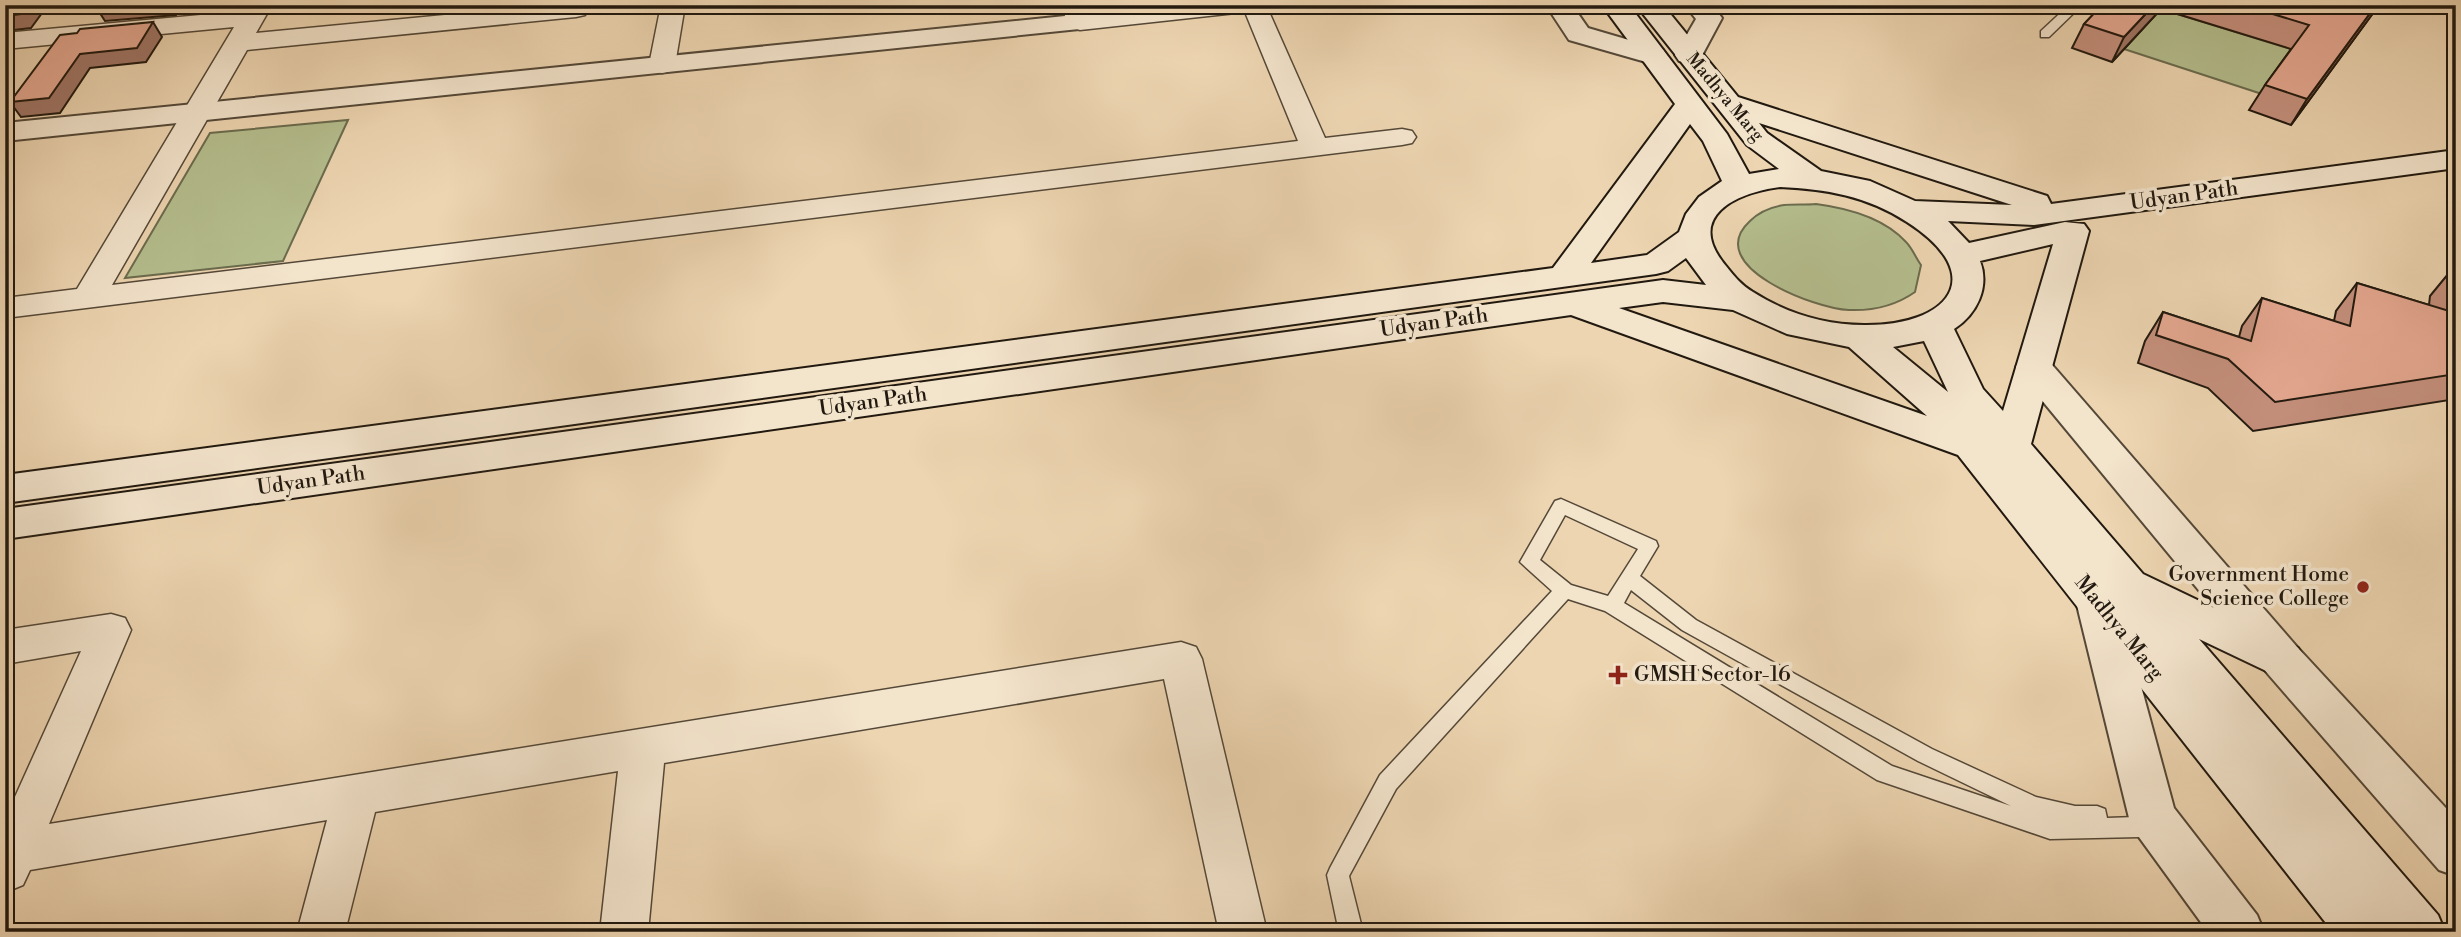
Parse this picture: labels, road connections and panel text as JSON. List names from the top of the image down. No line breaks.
{"streets":{"main road":["Madhya Marg","Udyan Path"]},"places":{"other":["Government Home Science College"],"health":["GMSH Sector-16"]}}
